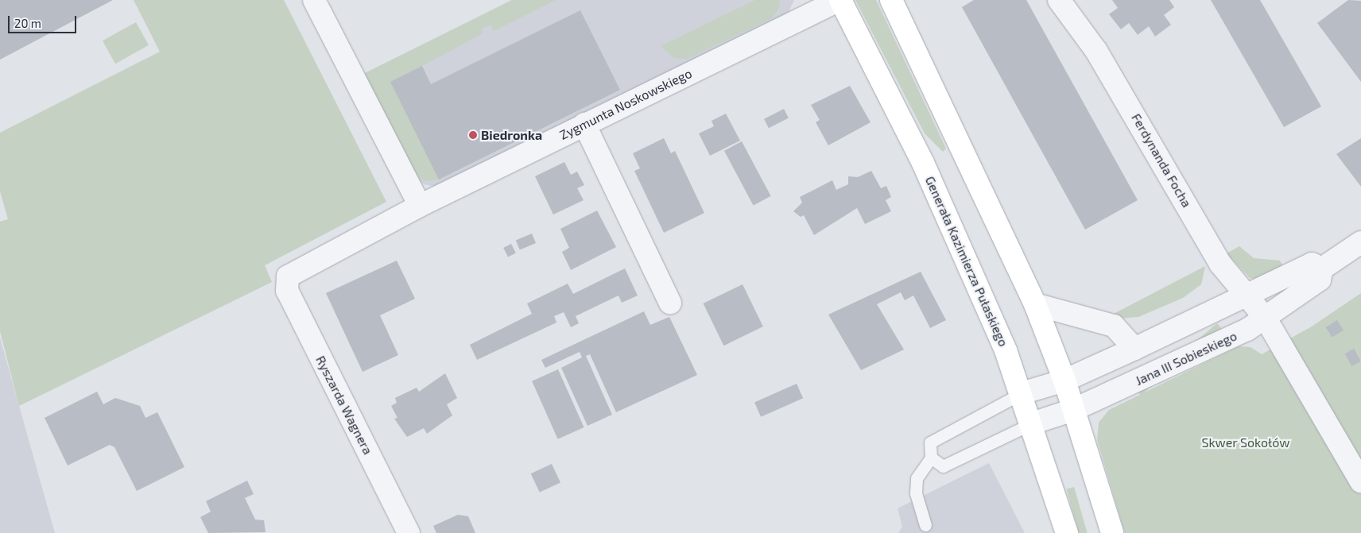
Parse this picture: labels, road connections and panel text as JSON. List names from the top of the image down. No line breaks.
{"streets":{"main road":["Generała Kazimierza Pułaskiego"],"street":["Zygmunta Noskowskiego","Ferdynanda Focha","Jana III Sobieskiego","Ryszarda Wagnera"]},"crossings":[["Zygmunta Noskowskiego","Generała Kazimierza Pułaskiego"],["Zygmunta Noskowskiego","Ryszarda Wagnera"],["Ferdynanda Focha","Jana III Sobieskiego"],["Generała Kazimierza Pułaskiego","Jana III Sobieskiego"]],"parks":["Skwer Sokołów"],"places":["Biedronka"],"scale_bar":"20 m"}
